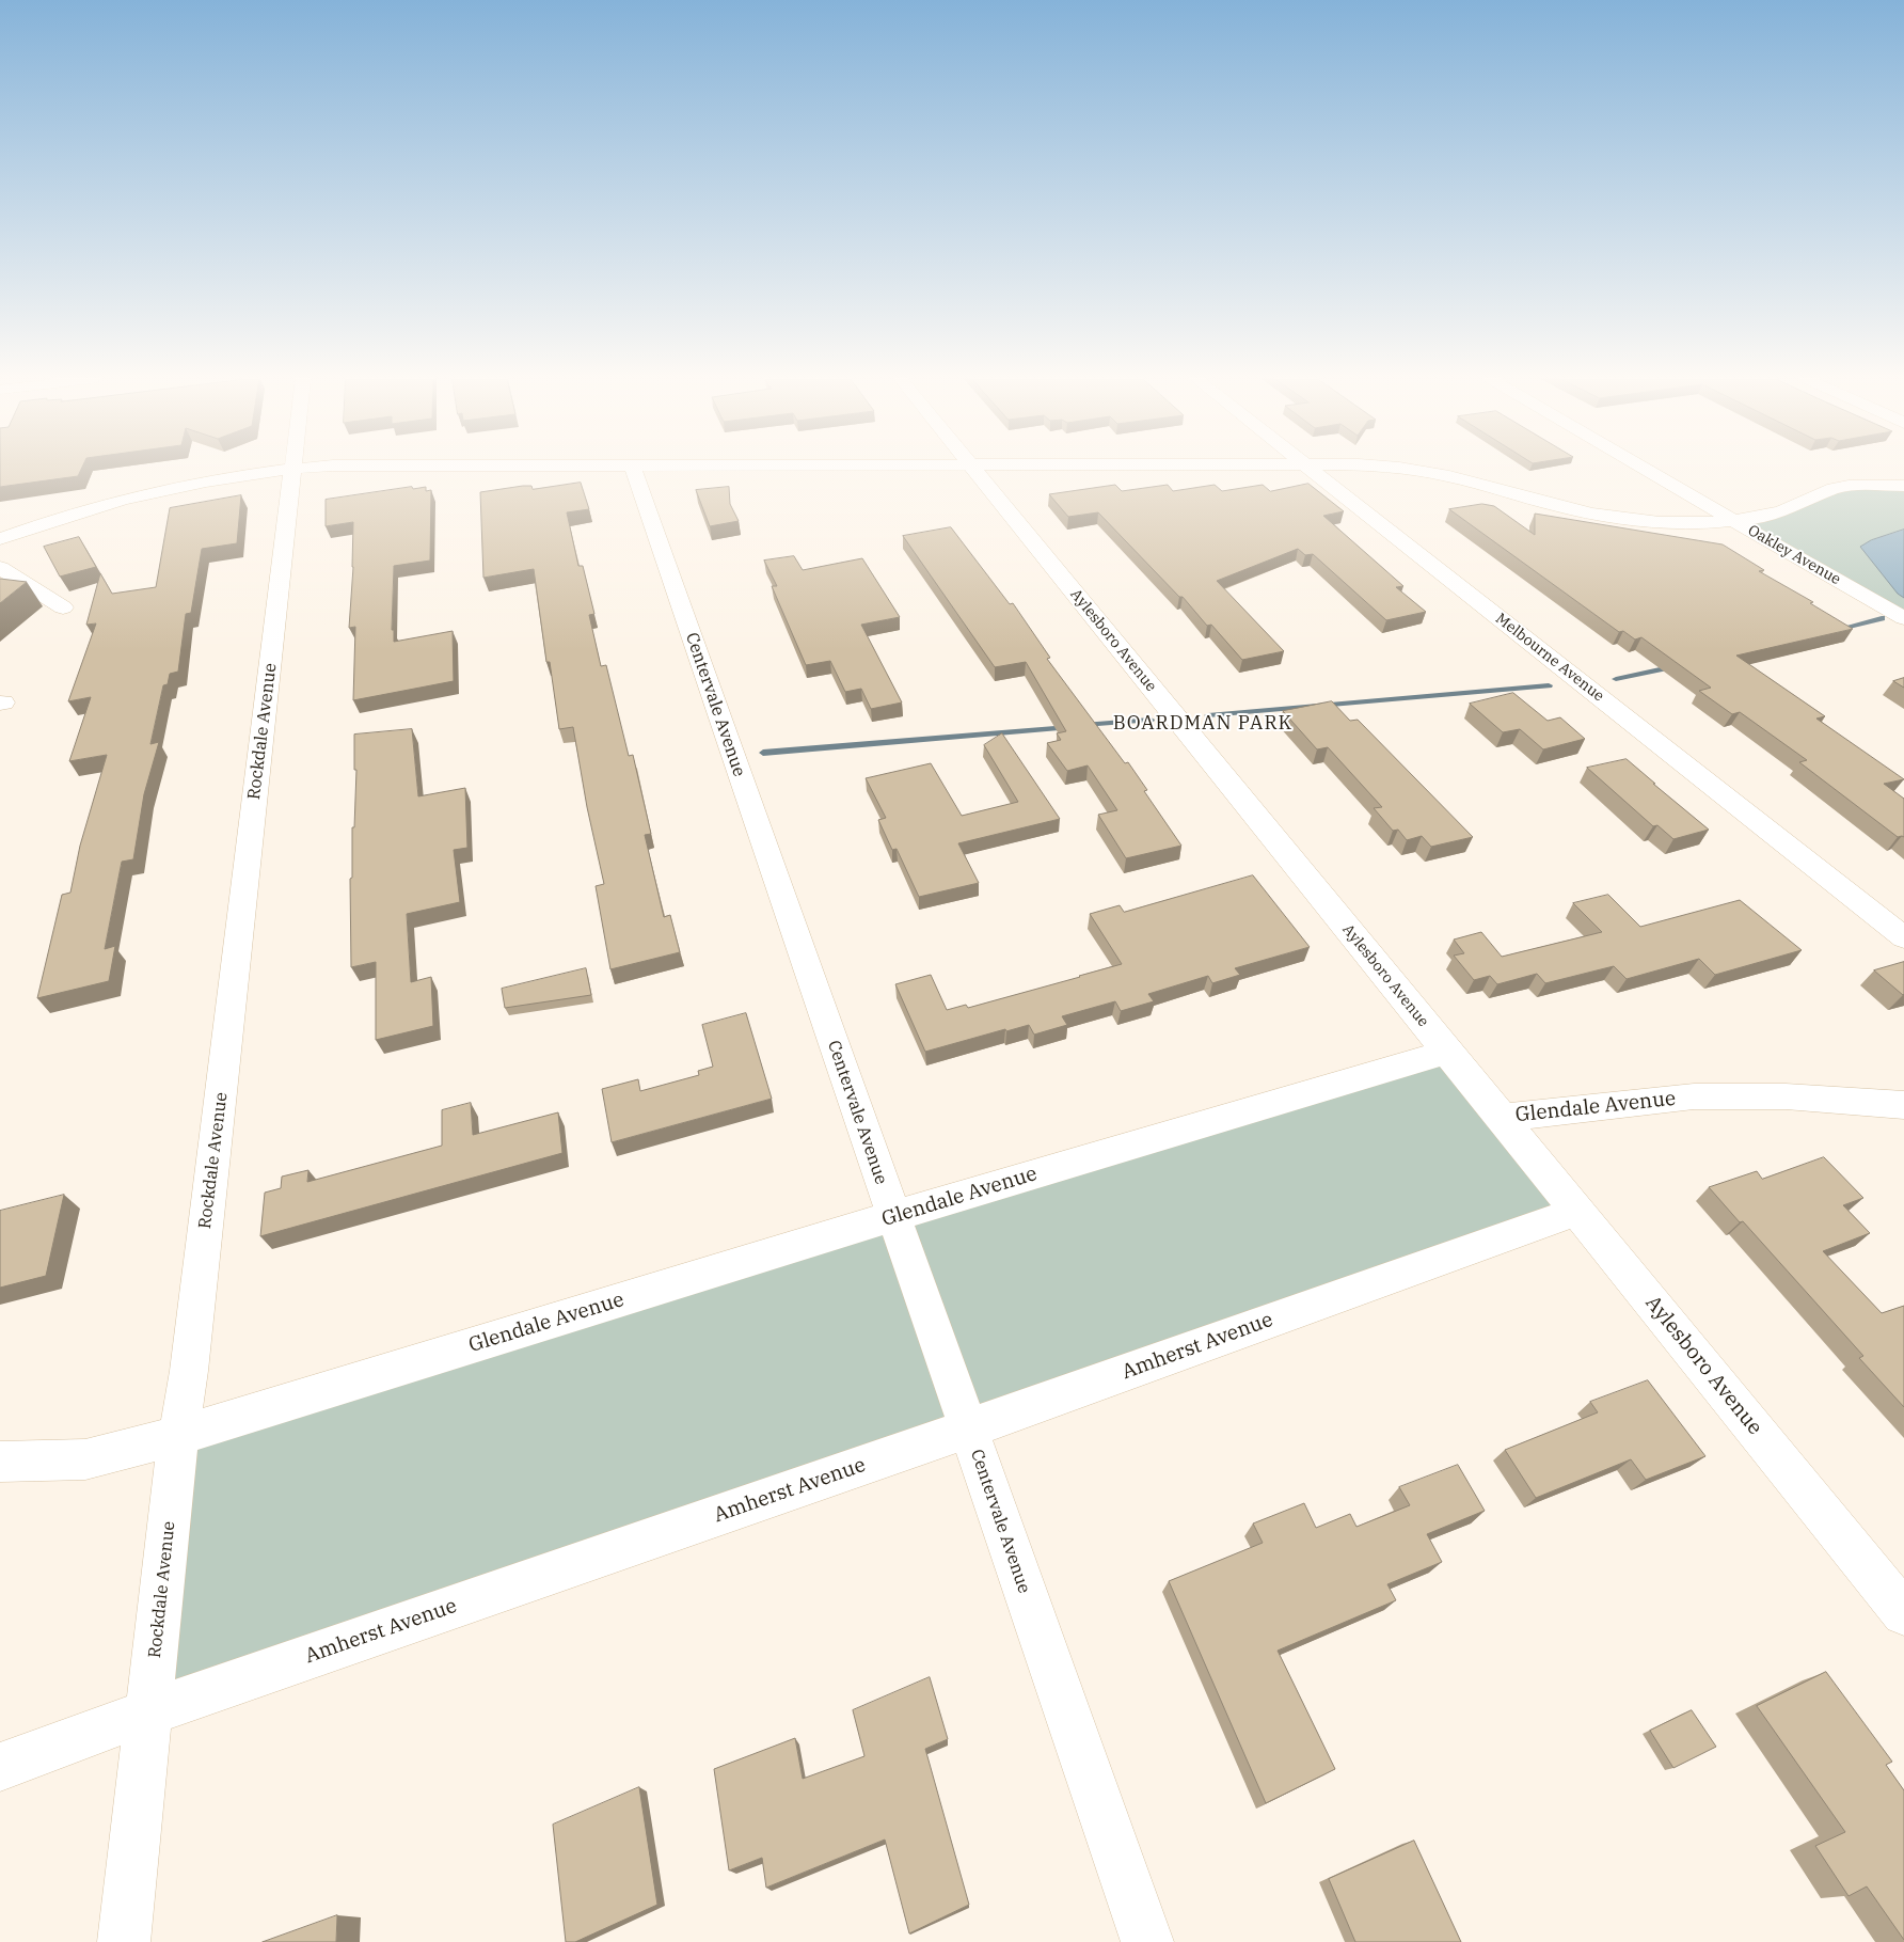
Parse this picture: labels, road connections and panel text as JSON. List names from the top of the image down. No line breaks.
{"streets":{"street":["Oakley Avenue","Aylesboro Avenue","Melbourne Avenue","Centervale Avenue","Rockdale Avenue","Glendale Avenue","Amherst Avenue"]},"crossings":[["Aylesboro Avenue","Glendale Avenue"],["Aylesboro Avenue","Amherst Avenue"],["Centervale Avenue","Glendale Avenue"],["Centervale Avenue","Amherst Avenue"],["Rockdale Avenue","Glendale Avenue"],["Rockdale Avenue","Amherst Avenue"]],"districts":["BOARDMAN PARK"]}
